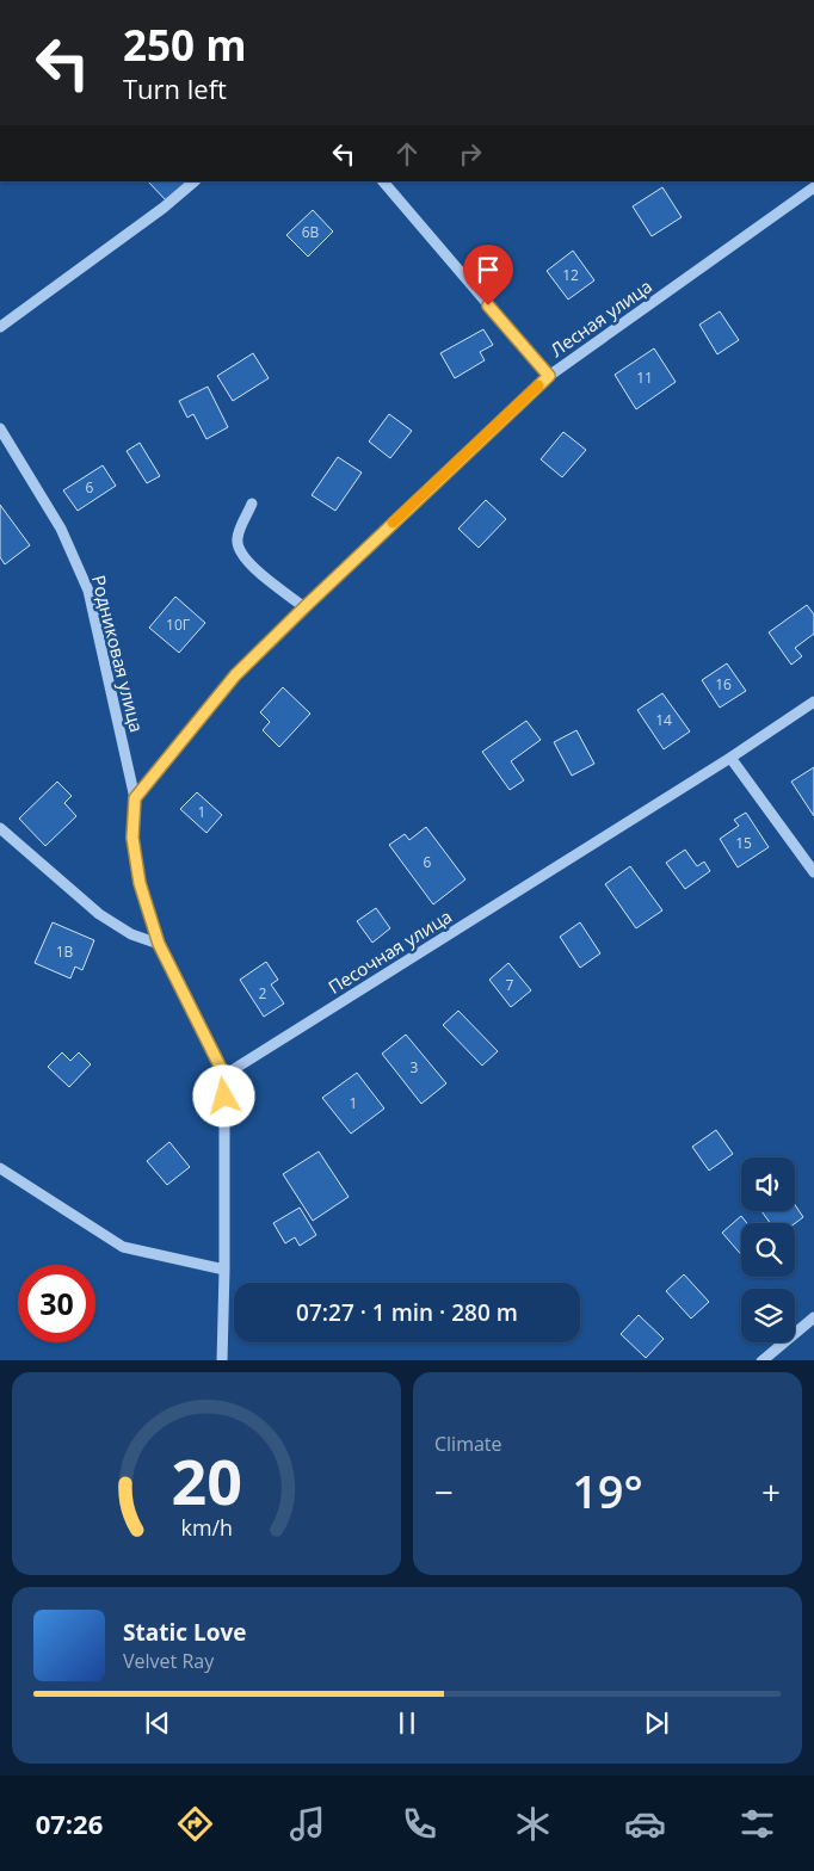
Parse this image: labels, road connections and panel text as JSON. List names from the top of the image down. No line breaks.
{"streets":{"street":["Лесная улица","Родниковая улица","Песочная улица"]},"crossings":[["Лесная улица","Родниковая улица"]],"house_numbers":["6В","12","11","6","10Г","16","14","1","15","6","1В","7","2","3","1"],"page":{"turn":["250 m","Turn left"],"limit":"30","trip":"07:27 · 1 min · 280 m","tile":"Climate","heat":["−","19°","+"],"song":["Static Love","Velvet Ray"],"tabs":"07:26","gauge":["20","km/h"]}}
